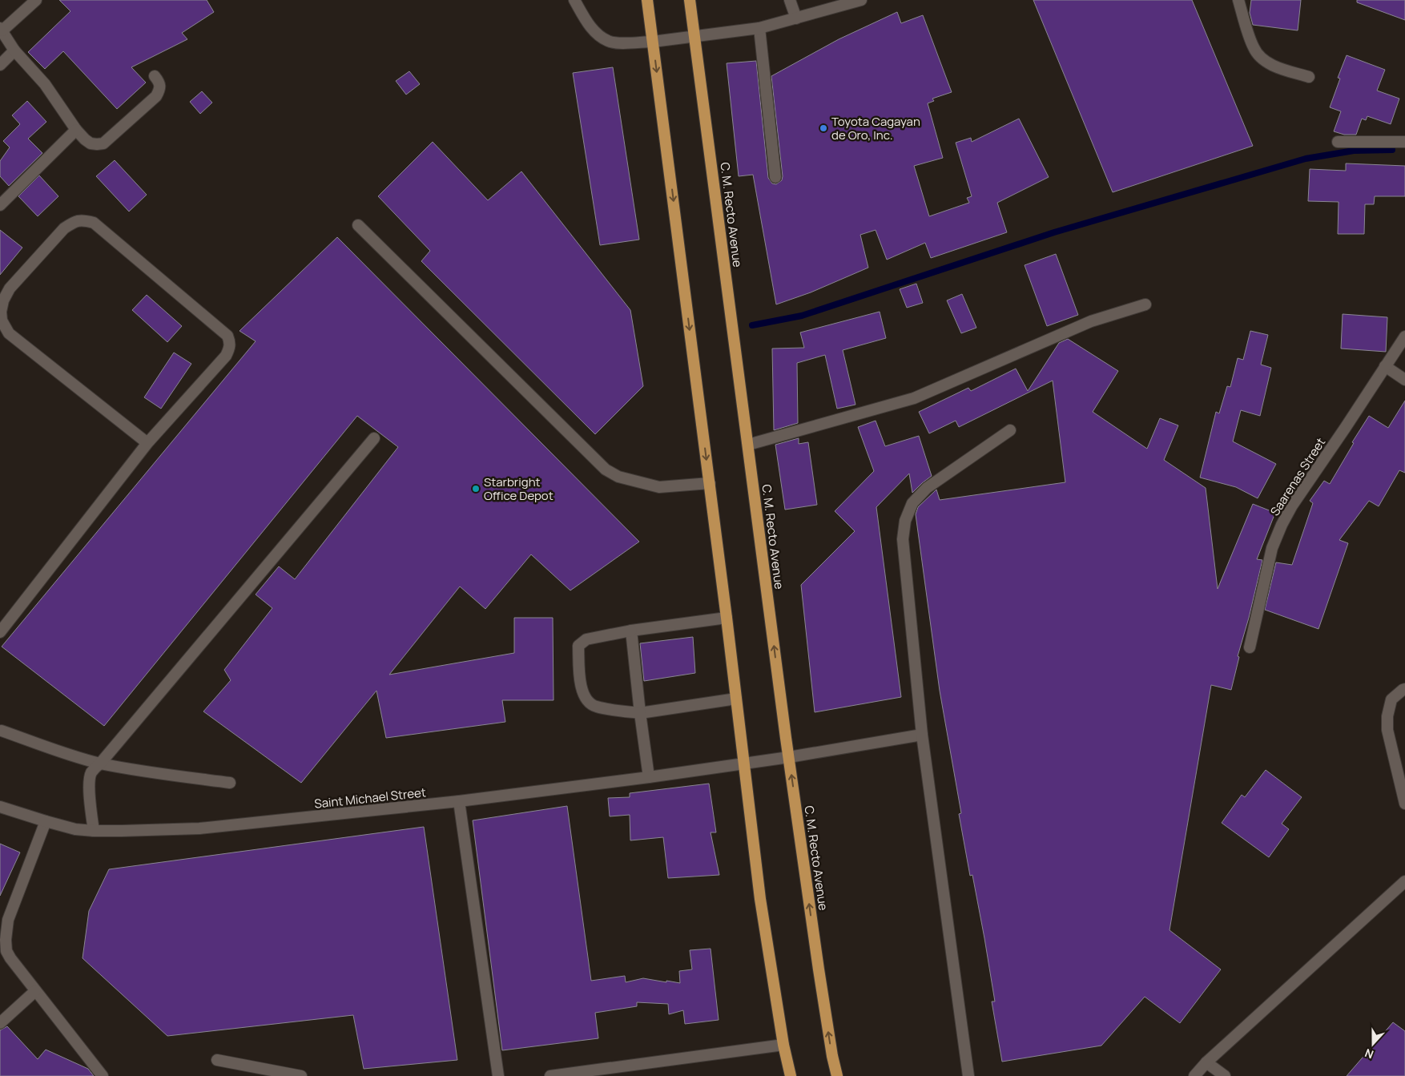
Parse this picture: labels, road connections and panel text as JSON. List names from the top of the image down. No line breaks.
{"streets":{"highway":["C. M. Recto Avenue"],"street":["Saarenas Street","Saint Michael Street"]},"crossings":[["C. M. Recto Avenue","Saint Michael Street"]],"places":["Toyota Cagayan de Oro, Inc.","Starbright Office Depot"],"north":"bottom"}
